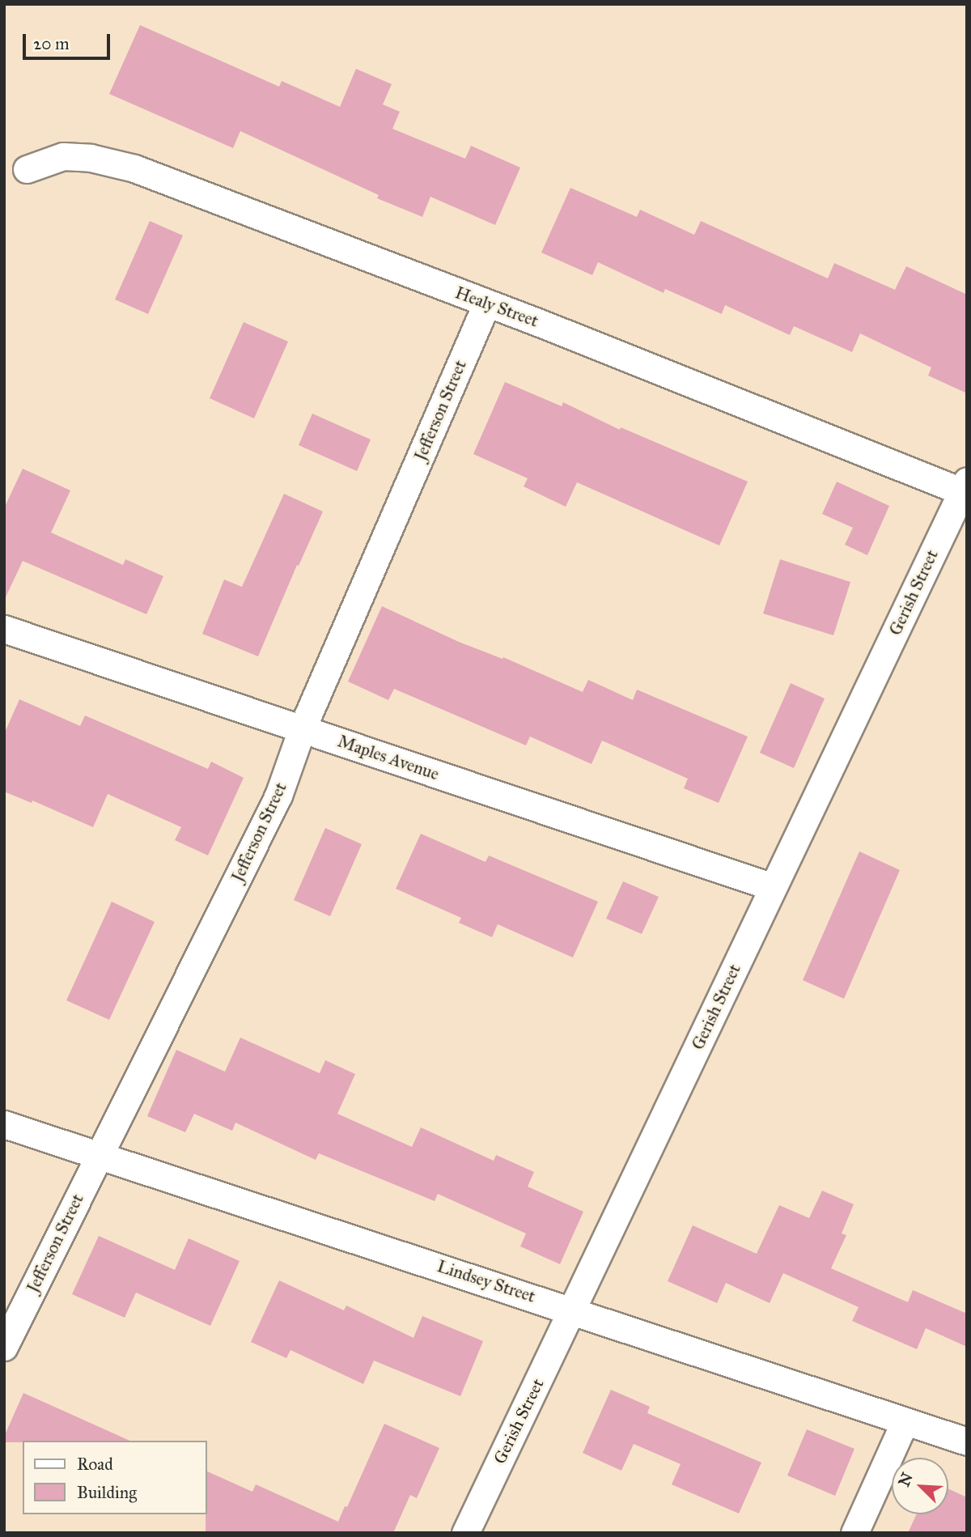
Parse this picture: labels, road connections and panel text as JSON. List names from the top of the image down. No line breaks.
{"streets":{"street":["Healy Street","Jefferson Street","Gerish Street","Maples Avenue","Lindsey Street"]},"crossings":[["Healy Street","Jefferson Street"],["Healy Street","Gerish Street"],["Jefferson Street","Maples Avenue"],["Jefferson Street","Lindsey Street"],["Gerish Street","Maples Avenue"],["Gerish Street","Lindsey Street"]],"legend":["Road","Building"],"scale_bar":"20 m","north":"top left"}
